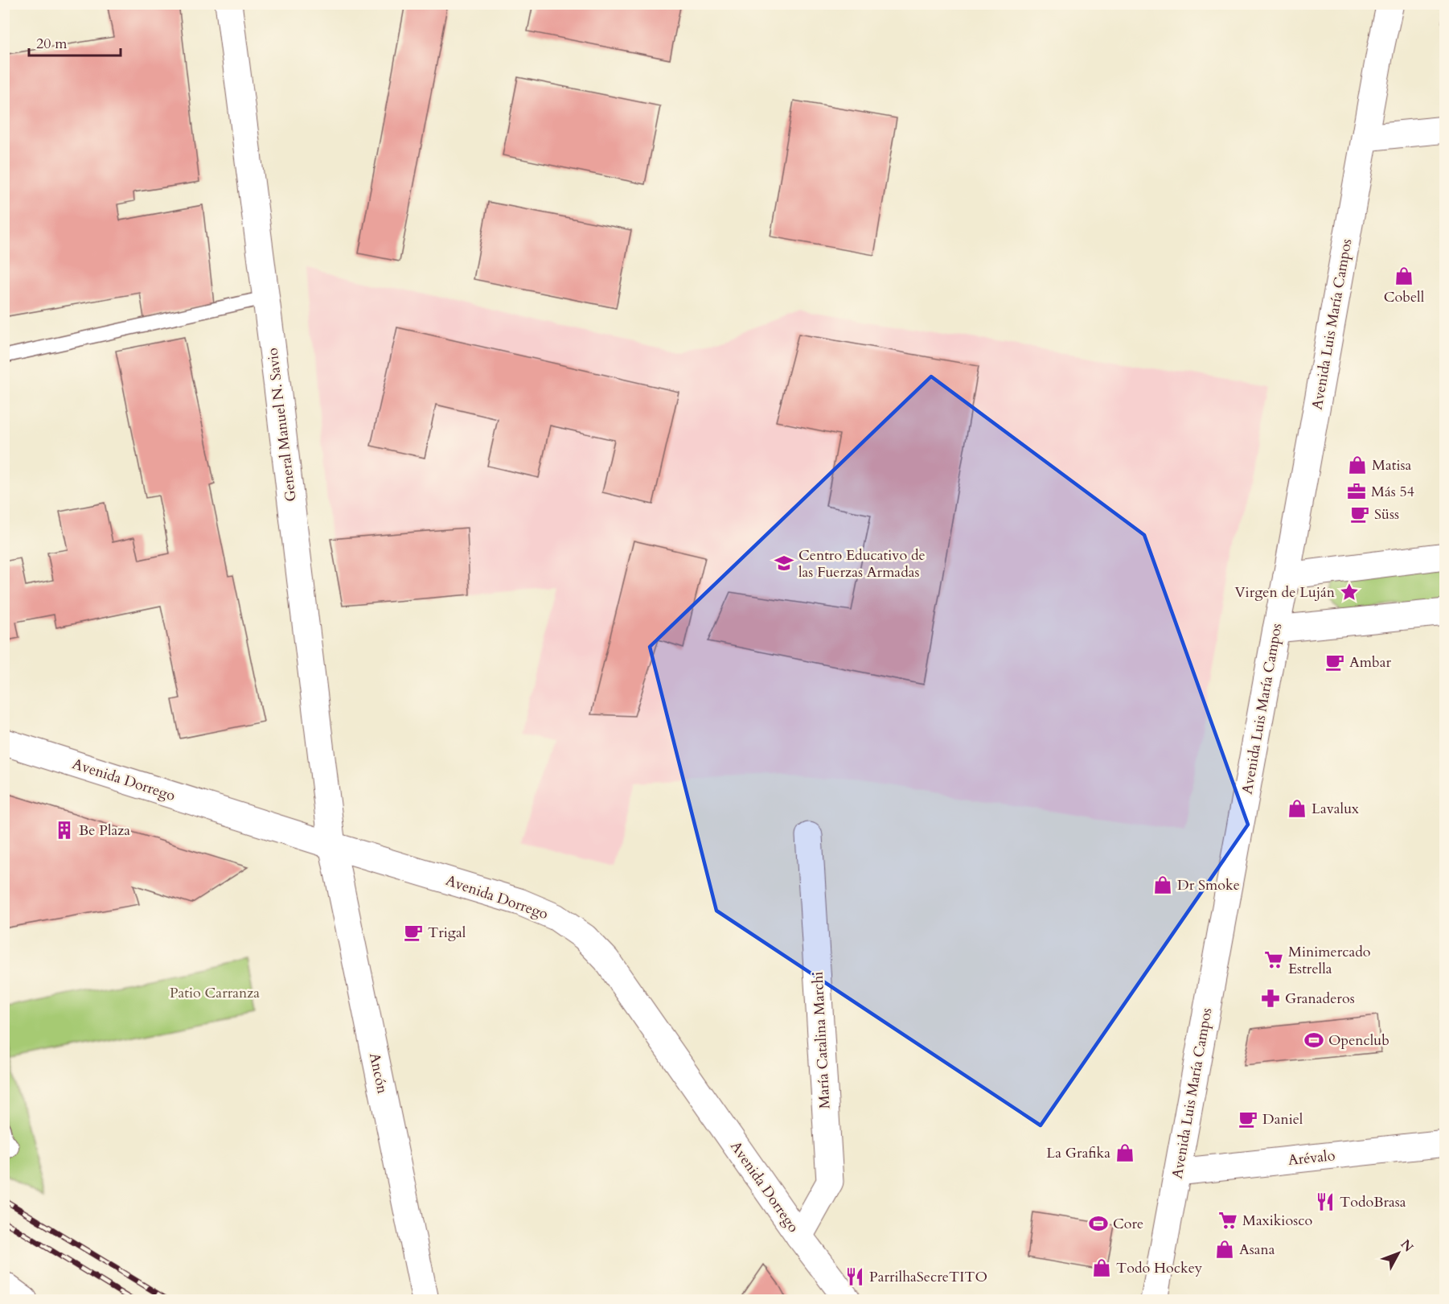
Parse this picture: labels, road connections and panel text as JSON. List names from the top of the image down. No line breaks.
{"streets":{"street":["Avenida Luis María Campos","General Manuel N. Savio","Avenida Dorrego","María Catalina Marchi","Ancón","Arévalo"]},"crossings":[["Avenida Luis María Campos","Arévalo"],["General Manuel N. Savio","Avenida Dorrego"],["General Manuel N. Savio","Ancón"],["Avenida Dorrego","María Catalina Marchi"],["Avenida Dorrego","Ancón"]],"parks":["Patio Carranza"],"places":{"shop":["Cobell","Matisa","Lavalux","Dr Smoke","La Grafika","Asana","Todo Hockey"],"office":["Más 54"],"cafe":["Süss","Ambar","Trigal","Daniel"],"school or university":["Centro Educativo de las Fuerzas Armadas"],"place":["Virgen de Luján"],"building":["Be Plaza"],"supermarket":["Minimercado Estrella","Maxikiosco"],"pharmacy":["Granaderos"],"sports":["Openclub","Core"],"restaurant":["TodoBrasa","ParrilhaSecreTITO"]},"scale_bar":"20 m","north":"top right"}
